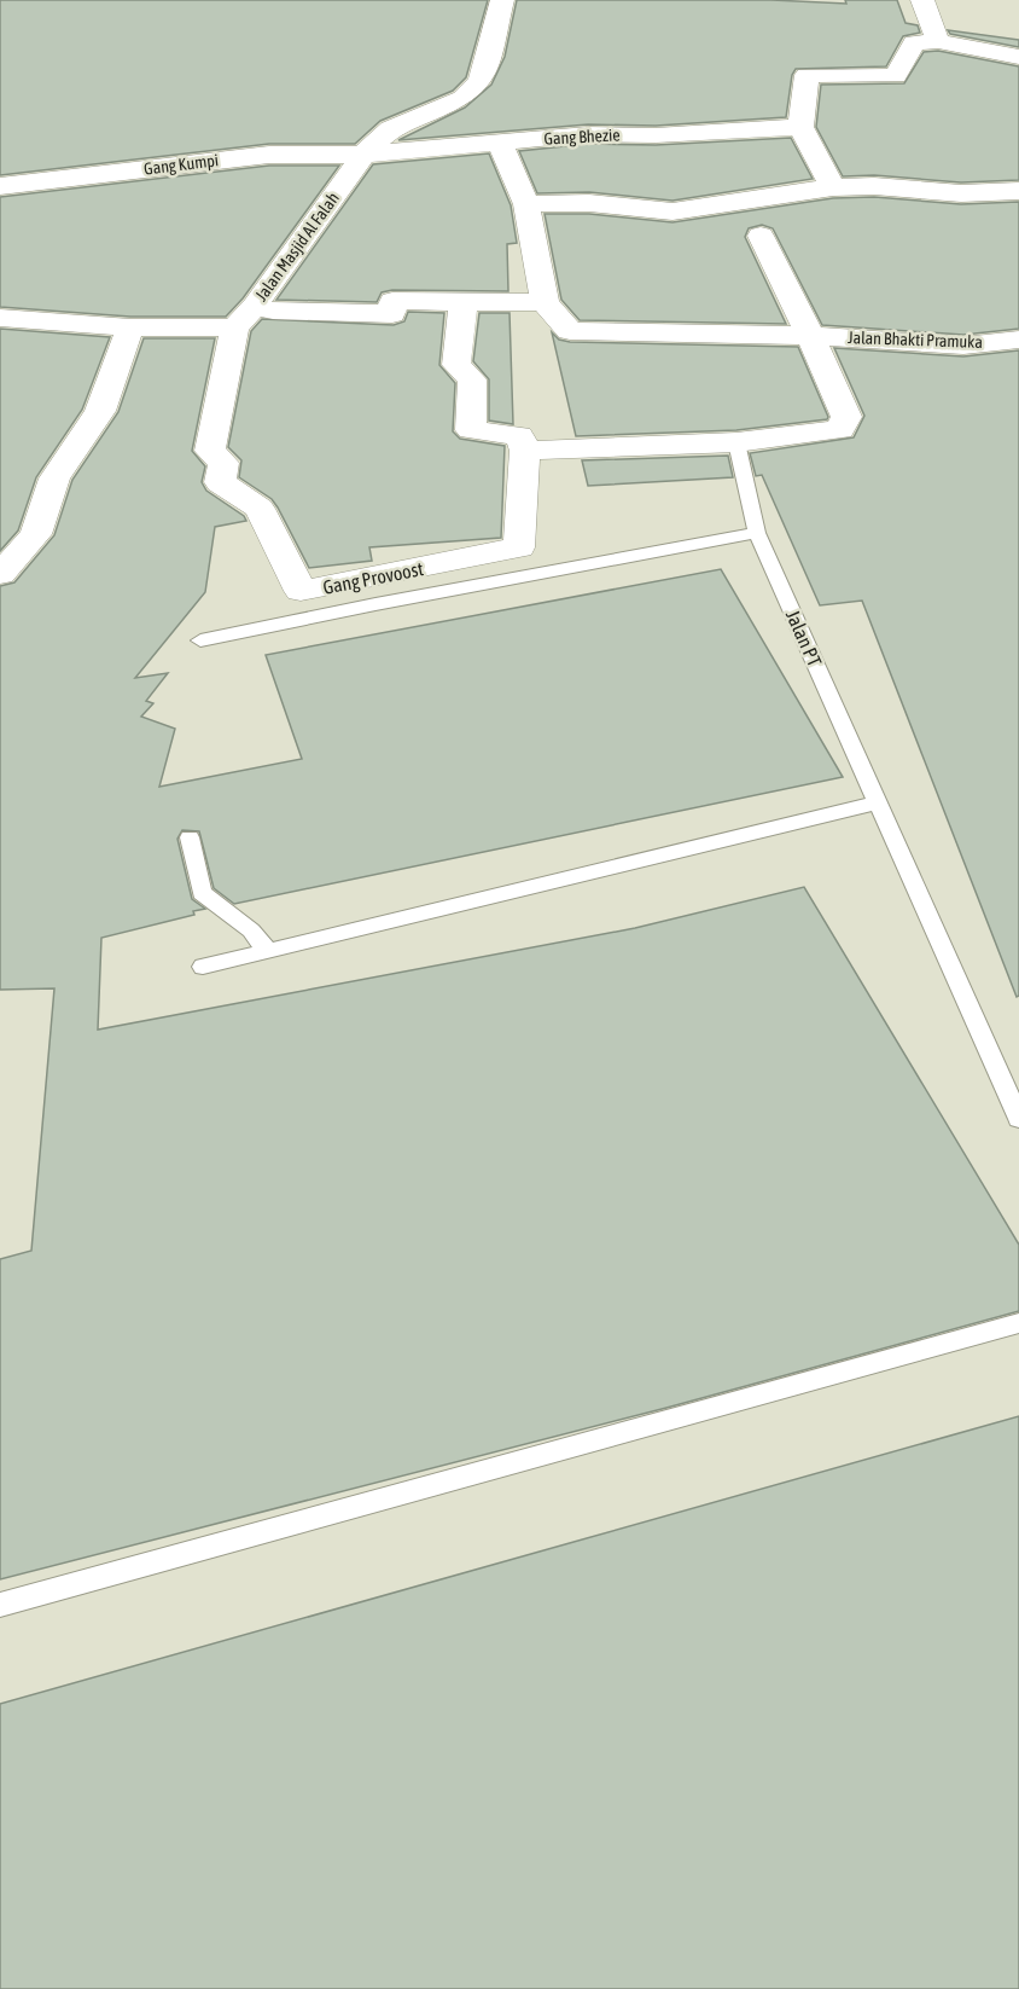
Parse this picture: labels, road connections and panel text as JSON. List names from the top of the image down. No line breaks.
{"streets":{"street":["Gang Bhezie","Gang Kumpi","Jalan Masjid Al Falah","Jalan Bhakti Pramuka","Gang Provoost"],"lane":["Jalan PT"]},"crossings":[["Gang Bhezie","Gang Kumpi"],["Gang Bhezie","Jalan Masjid Al Falah"],["Gang Kumpi","Jalan Masjid Al Falah"],["Jalan Masjid Al Falah","Gang Provoost"]]}
